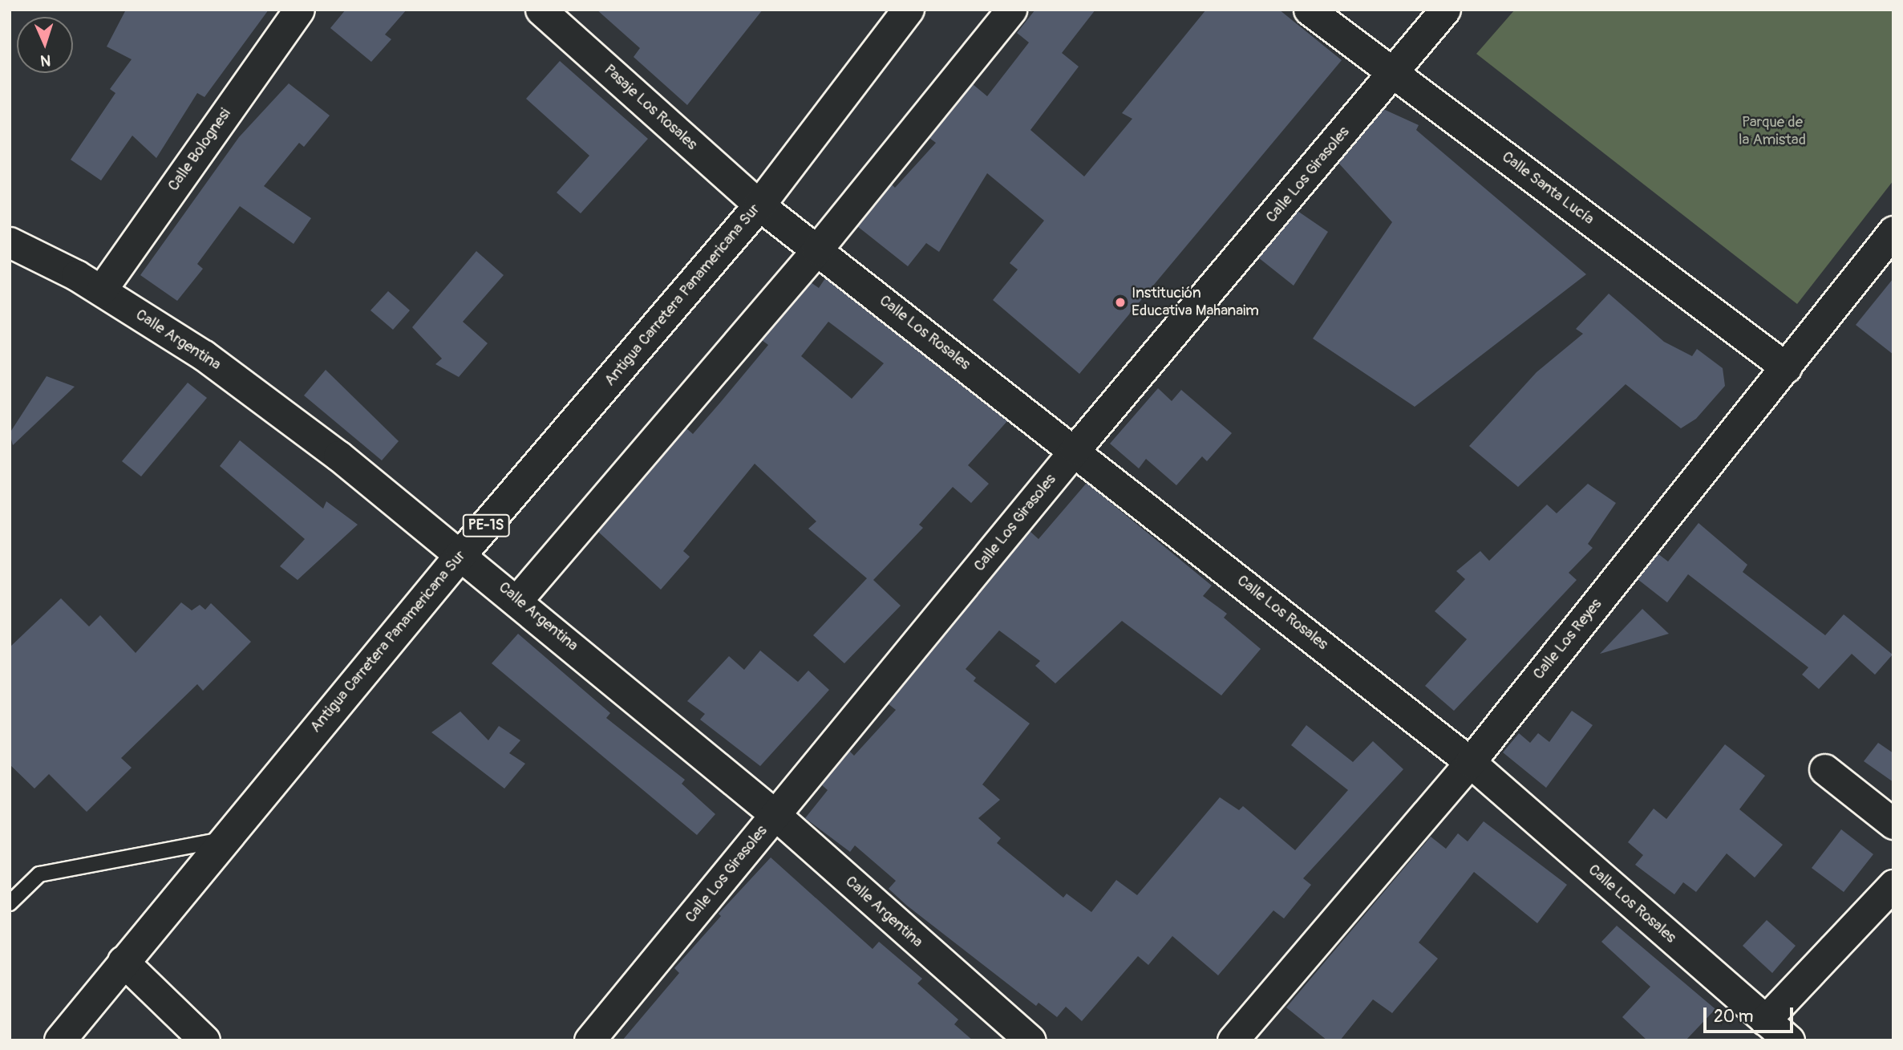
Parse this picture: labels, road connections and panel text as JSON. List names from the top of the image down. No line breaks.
{"streets":{"highway":["Antigua Carretera Panamericana Sur","PE-1S"],"street":["Pasaje Los Rosales","Calle Bolognesi","Calle Los Girasoles","Calle Santa Lucía","Calle Los Rosales","Calle Argentina","Calle Los Reyes"]},"crossings":[["Pasaje Los Rosales","Antigua Carretera Panamericana Sur"],["Pasaje Los Rosales","Calle Los Rosales"],["Calle Bolognesi","Calle Argentina"],["Calle Los Girasoles","Calle Santa Lucía"],["Calle Los Girasoles","Calle Los Rosales"],["Calle Los Girasoles","Calle Argentina"],["Calle Santa Lucía","Calle Los Reyes"],["Antigua Carretera Panamericana Sur","Calle Los Rosales"],["Antigua Carretera Panamericana Sur","Calle Argentina"],["Calle Los Rosales","Calle Los Reyes"]],"parks":["Parque de la Amistad"],"places":["Institución Educativa Mahanaim"],"scale_bar":"20 m","north":"bottom"}
